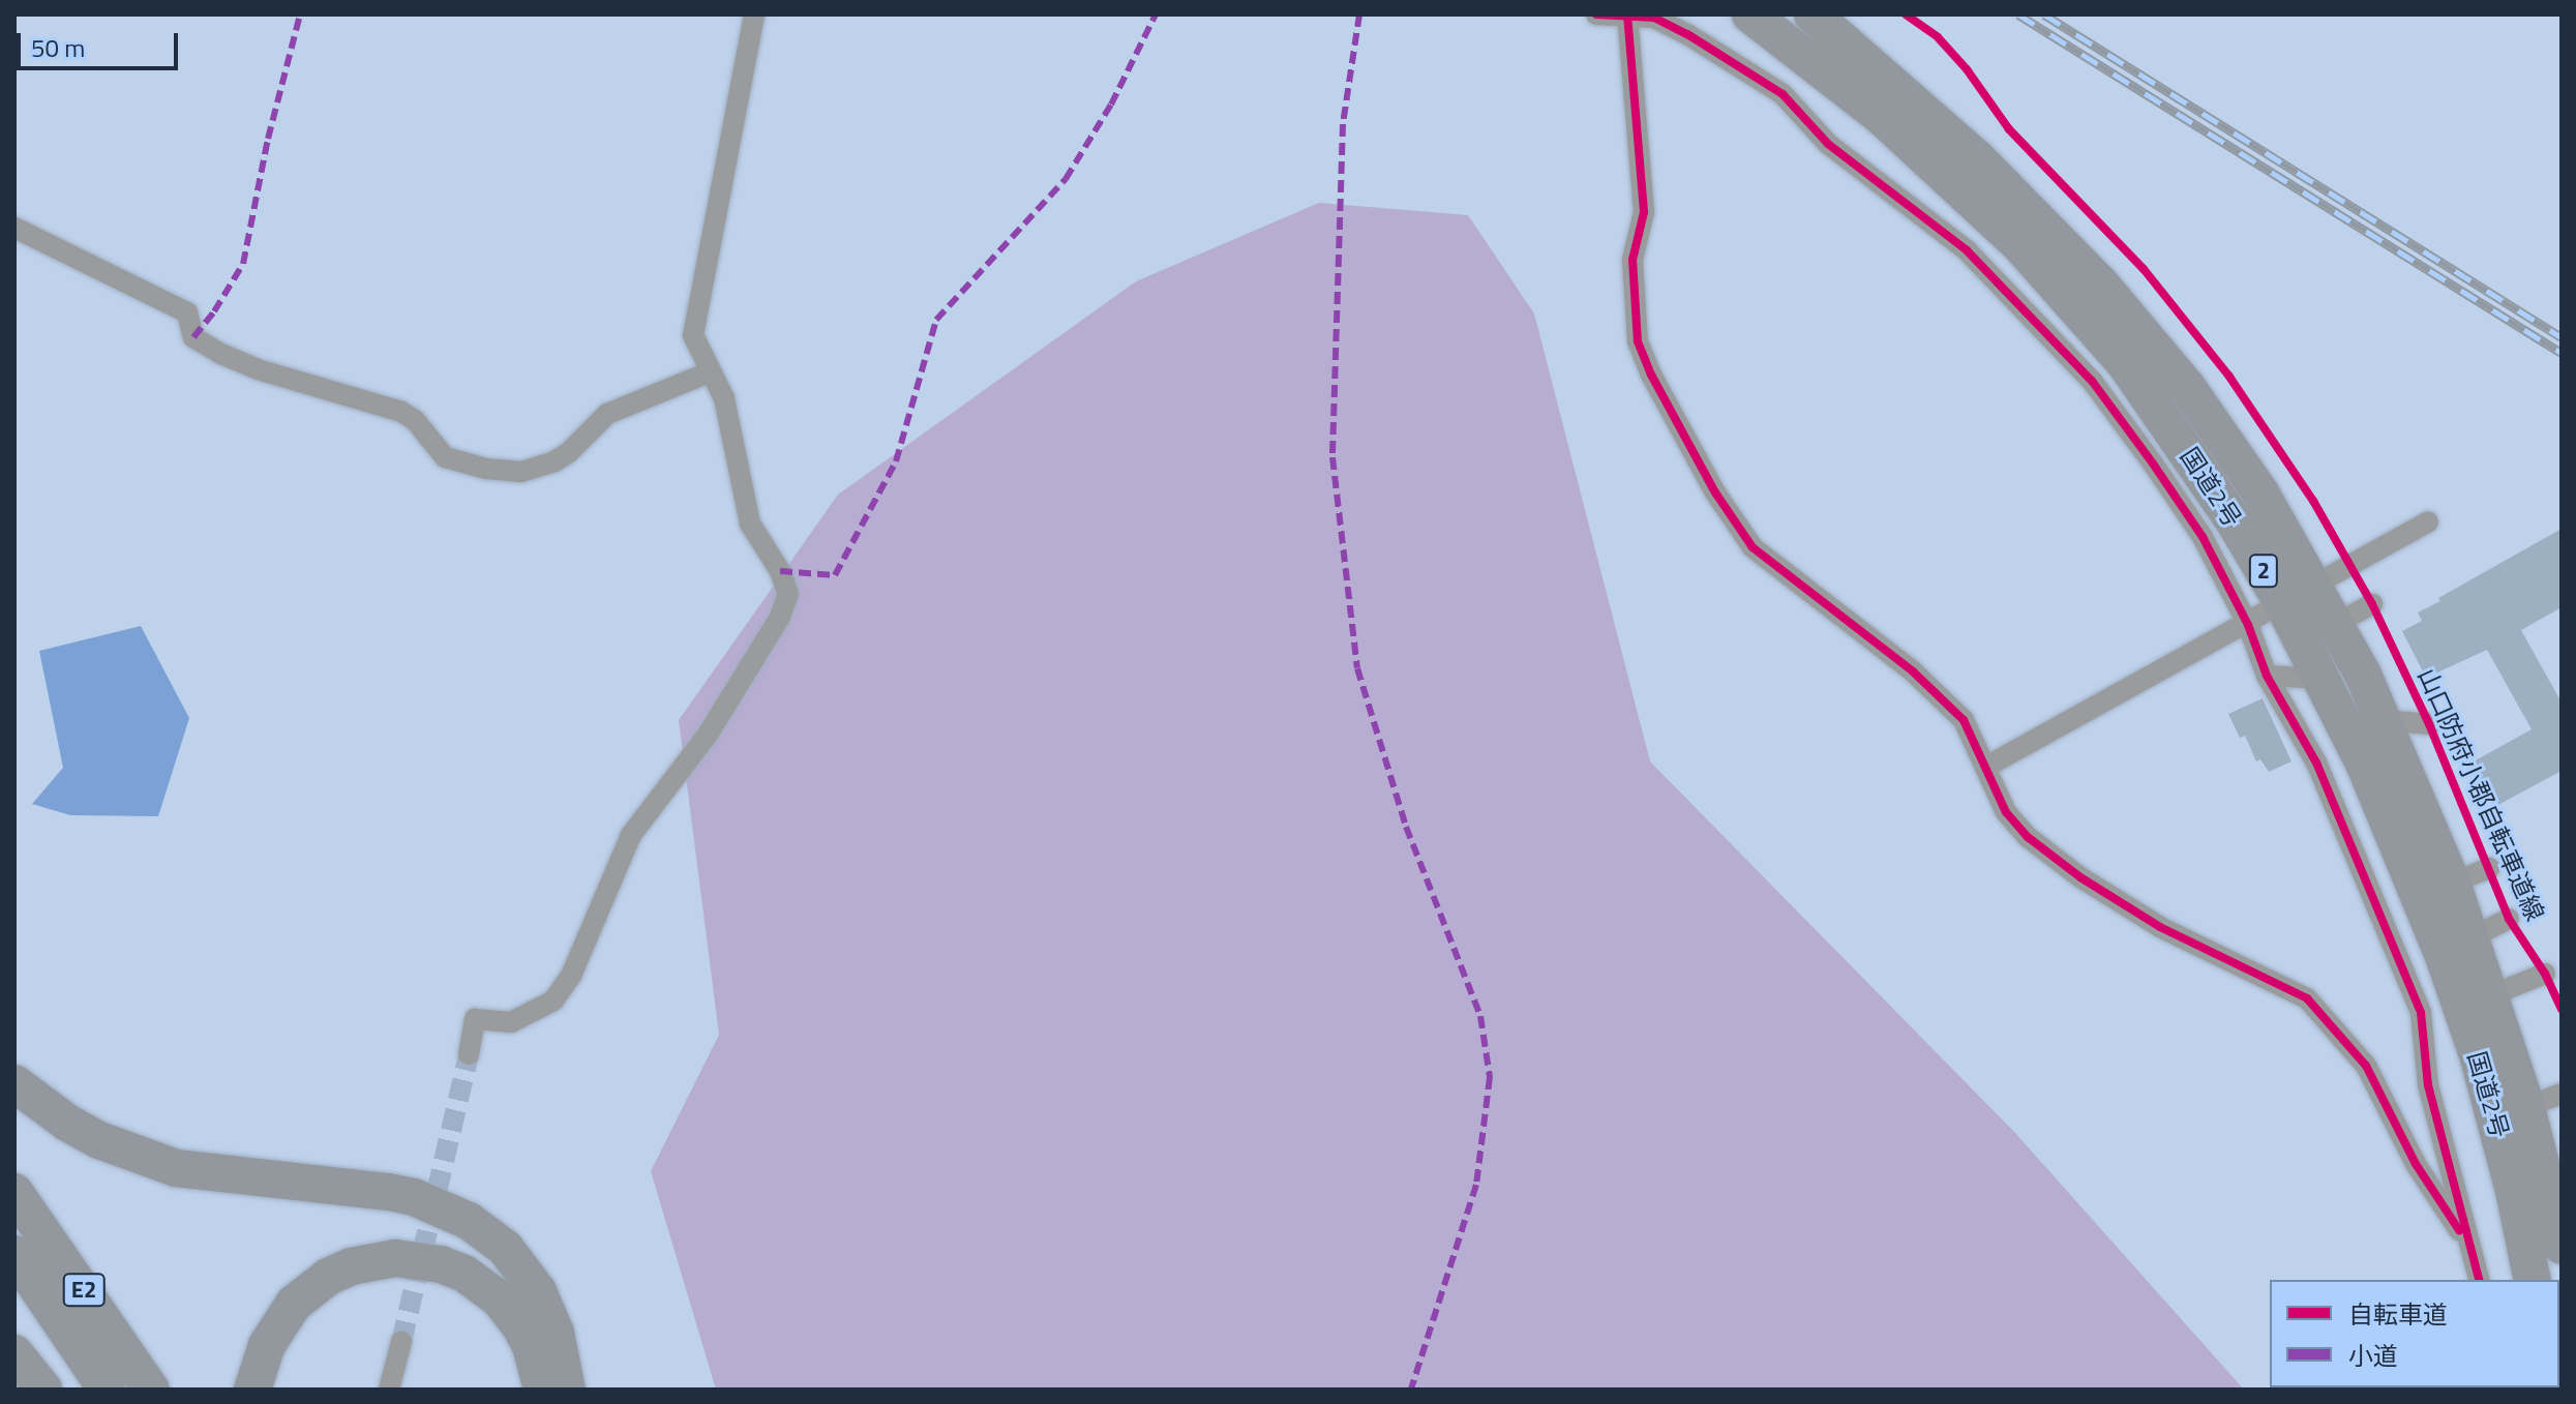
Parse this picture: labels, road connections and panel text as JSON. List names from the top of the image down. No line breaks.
{"streets":{"highway":["国道2号","2","E2"],"cycle path":["山口防府小郡自転車道線"]},"legend":["自転車道","小道"],"scale_bar":"50 m"}
